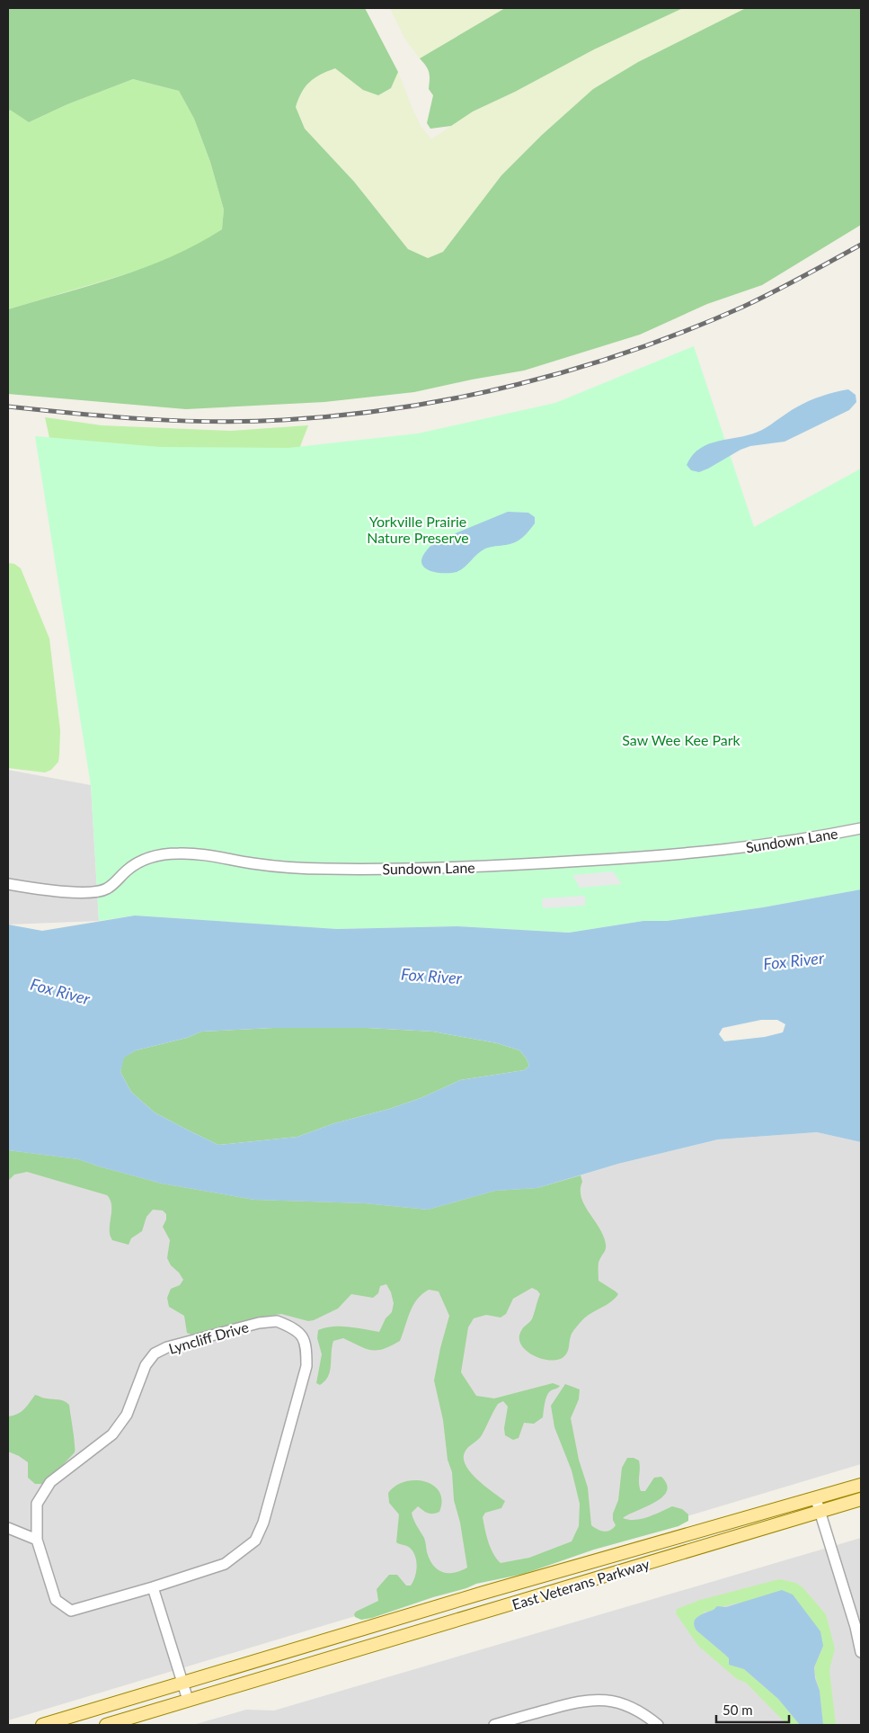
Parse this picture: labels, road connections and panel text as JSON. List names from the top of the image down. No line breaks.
{"streets":{"main road":["East Veterans Parkway"],"street":["Sundown Lane","Lyncliff Drive"]},"water":["Fox River"],"parks":["Yorkville Prairie Nature Preserve","Saw Wee Kee Park"],"scale_bar":"50 m"}
